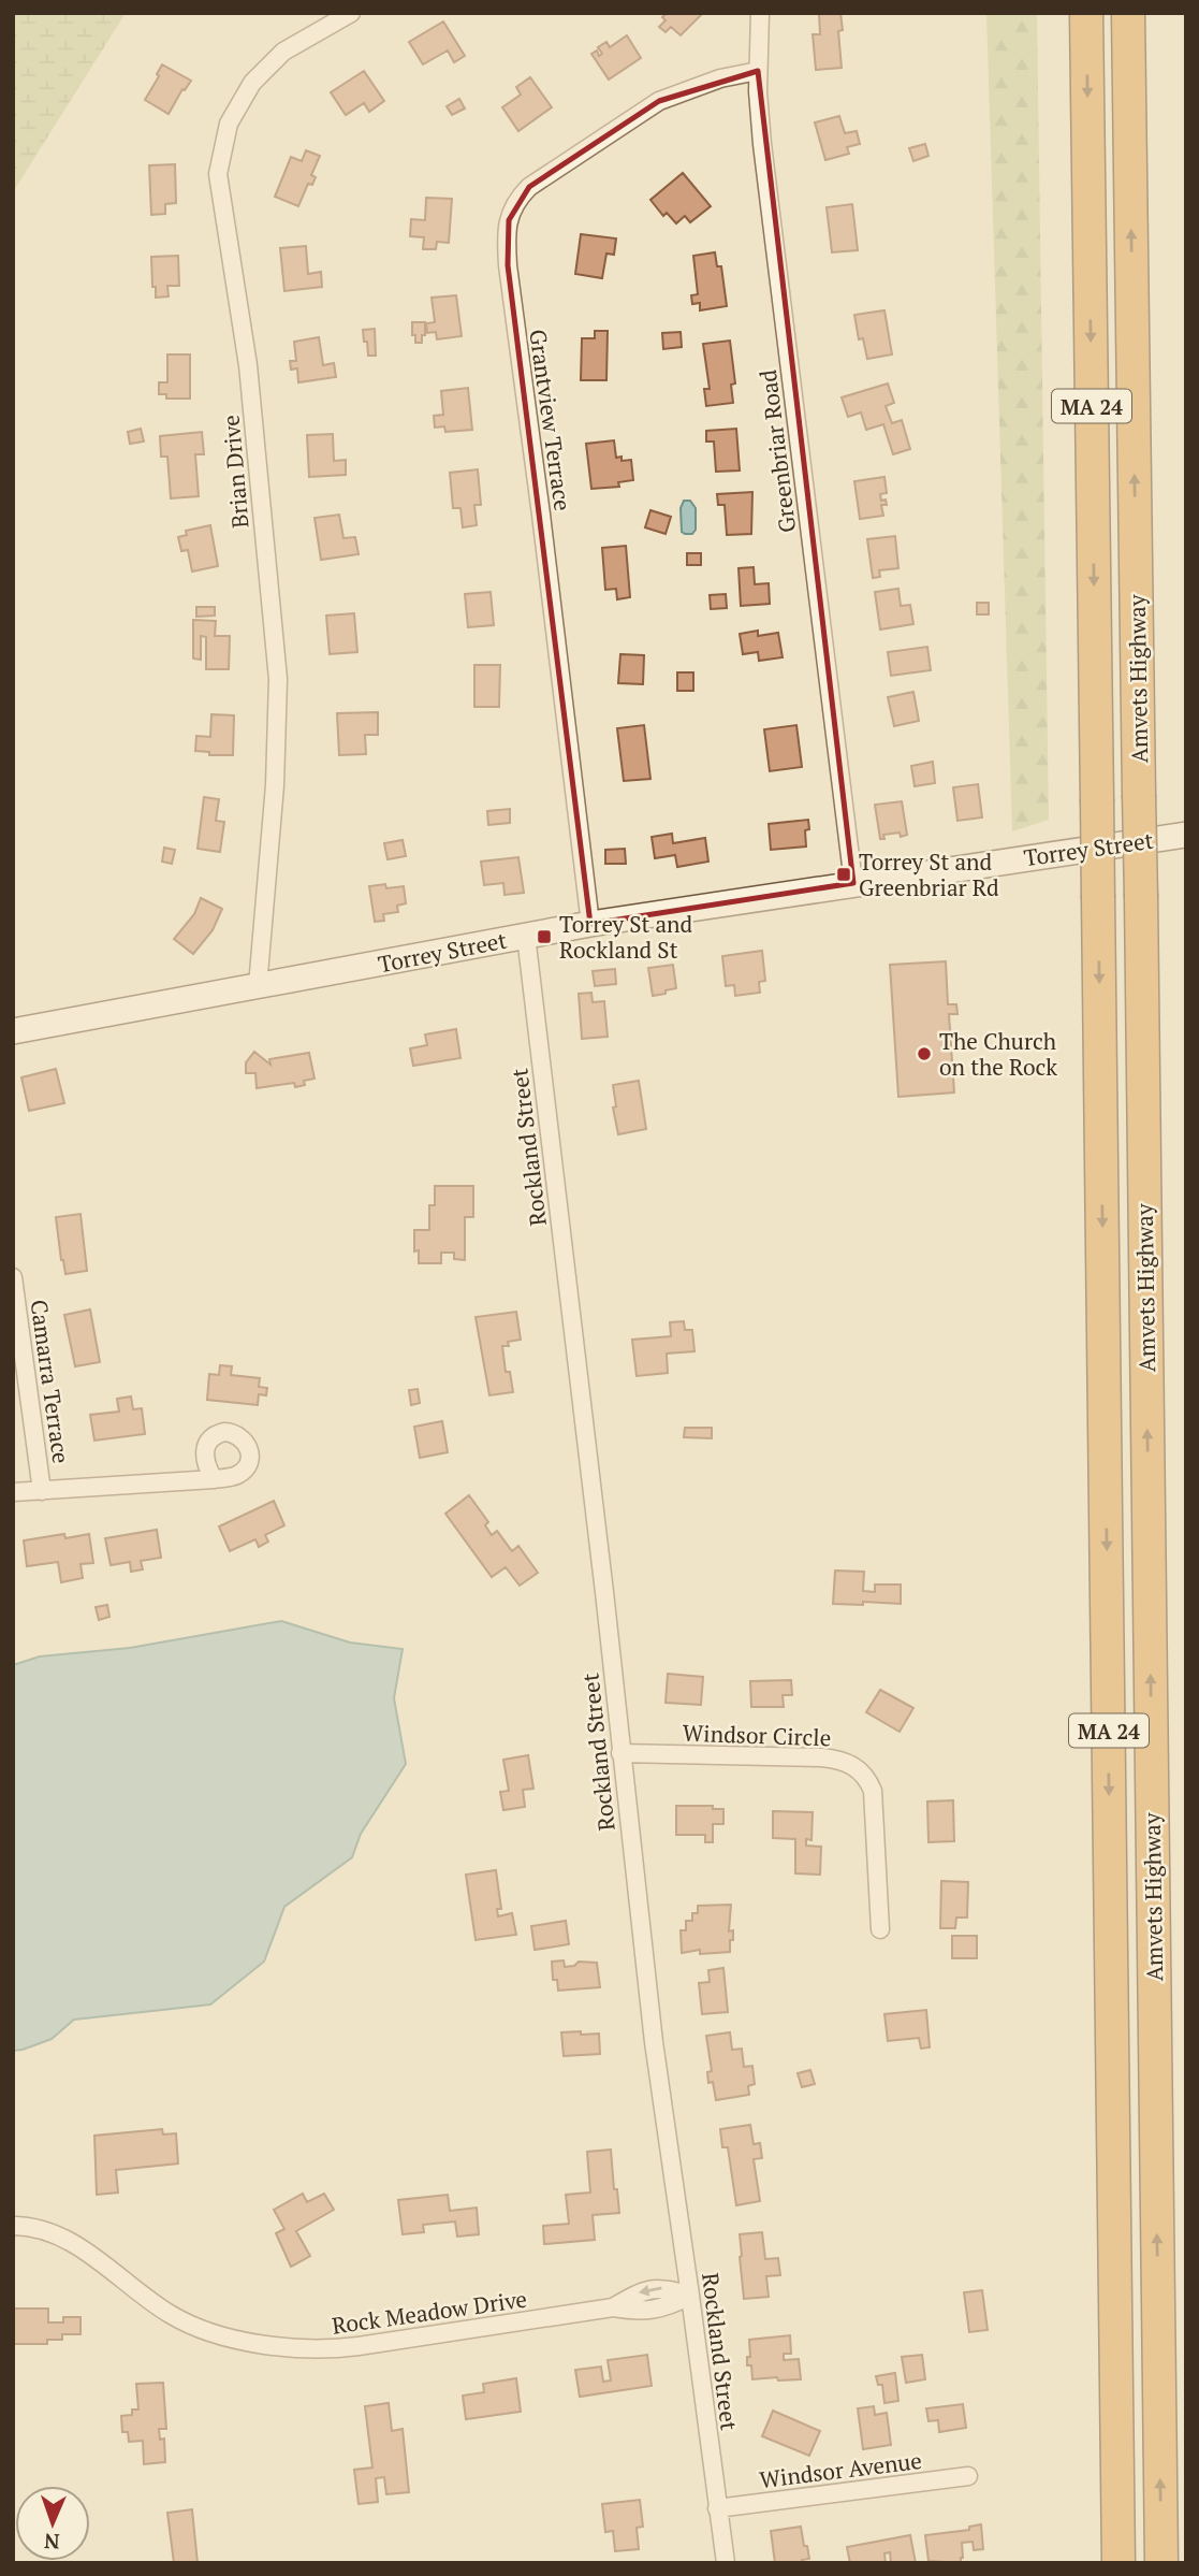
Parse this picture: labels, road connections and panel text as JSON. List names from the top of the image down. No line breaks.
{"streets":{"highway":["MA 24","Amvets Highway"],"main road":["Torrey Street"],"street":["Grantview Terrace","Greenbriar Road","Brian Drive","Rockland Street","Camarra Terrace","Windsor Circle","Rock Meadow Drive","Windsor Avenue"]},"crossings":[["Grantview Terrace","Greenbriar Road"],["Grantview Terrace","Torrey Street"],["Greenbriar Road","Torrey Street"],["Brian Drive","Torrey Street"],["Torrey Street","Rockland Street"],["Rockland Street","Windsor Circle"],["Rockland Street","Rock Meadow Drive"],["Rockland Street","Windsor Avenue"]],"places":{"transit":["Torrey St and Greenbriar Rd","Torrey St and Rockland St"],"other":["The Church on the Rock"]},"north":"bottom"}
